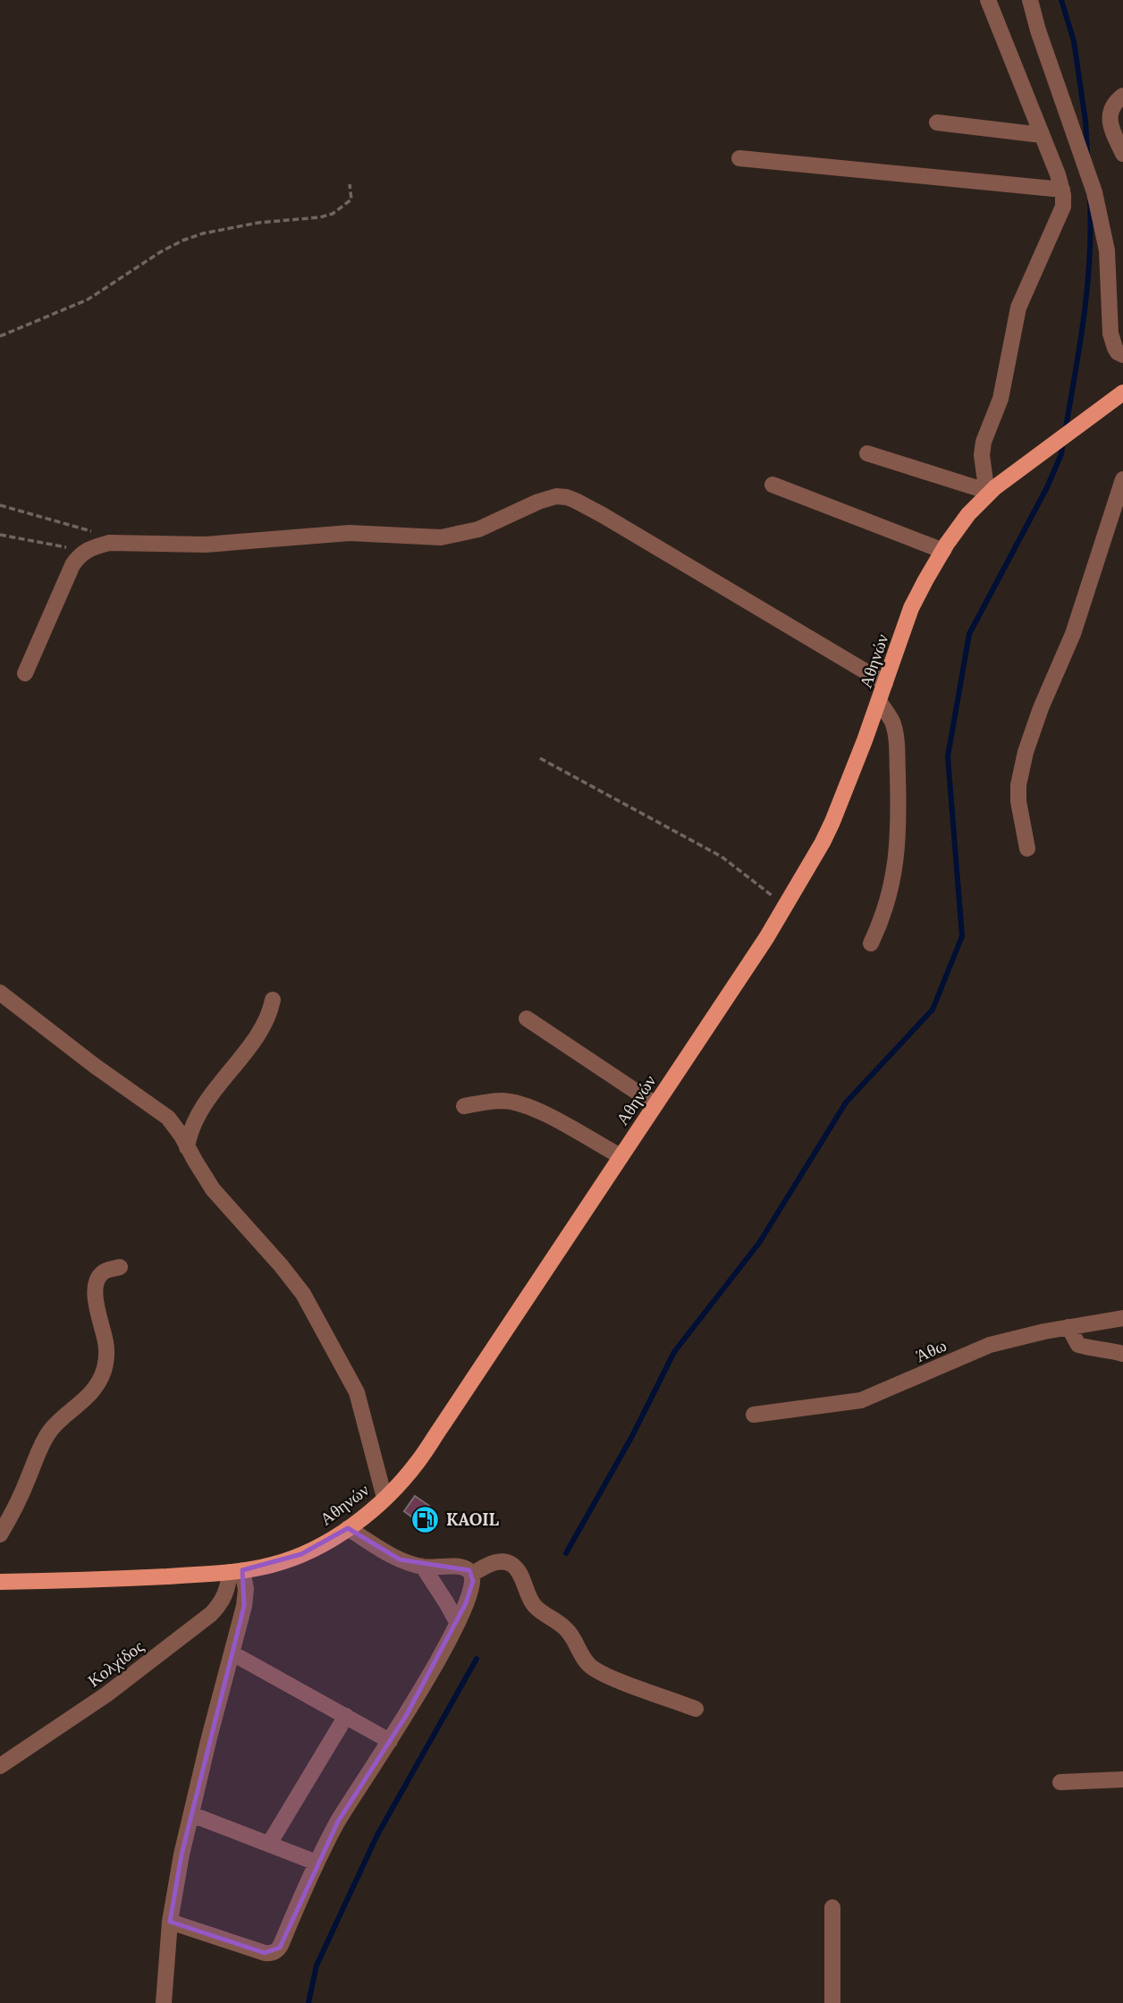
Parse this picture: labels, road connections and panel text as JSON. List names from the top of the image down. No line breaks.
{"streets":{"main road":["Αθηνών"],"street":["Άθω","Κολχίδος"]},"crossings":[["Αθηνών","Κολχίδος"]],"places":{"fuel station":["KAOIL"]}}
